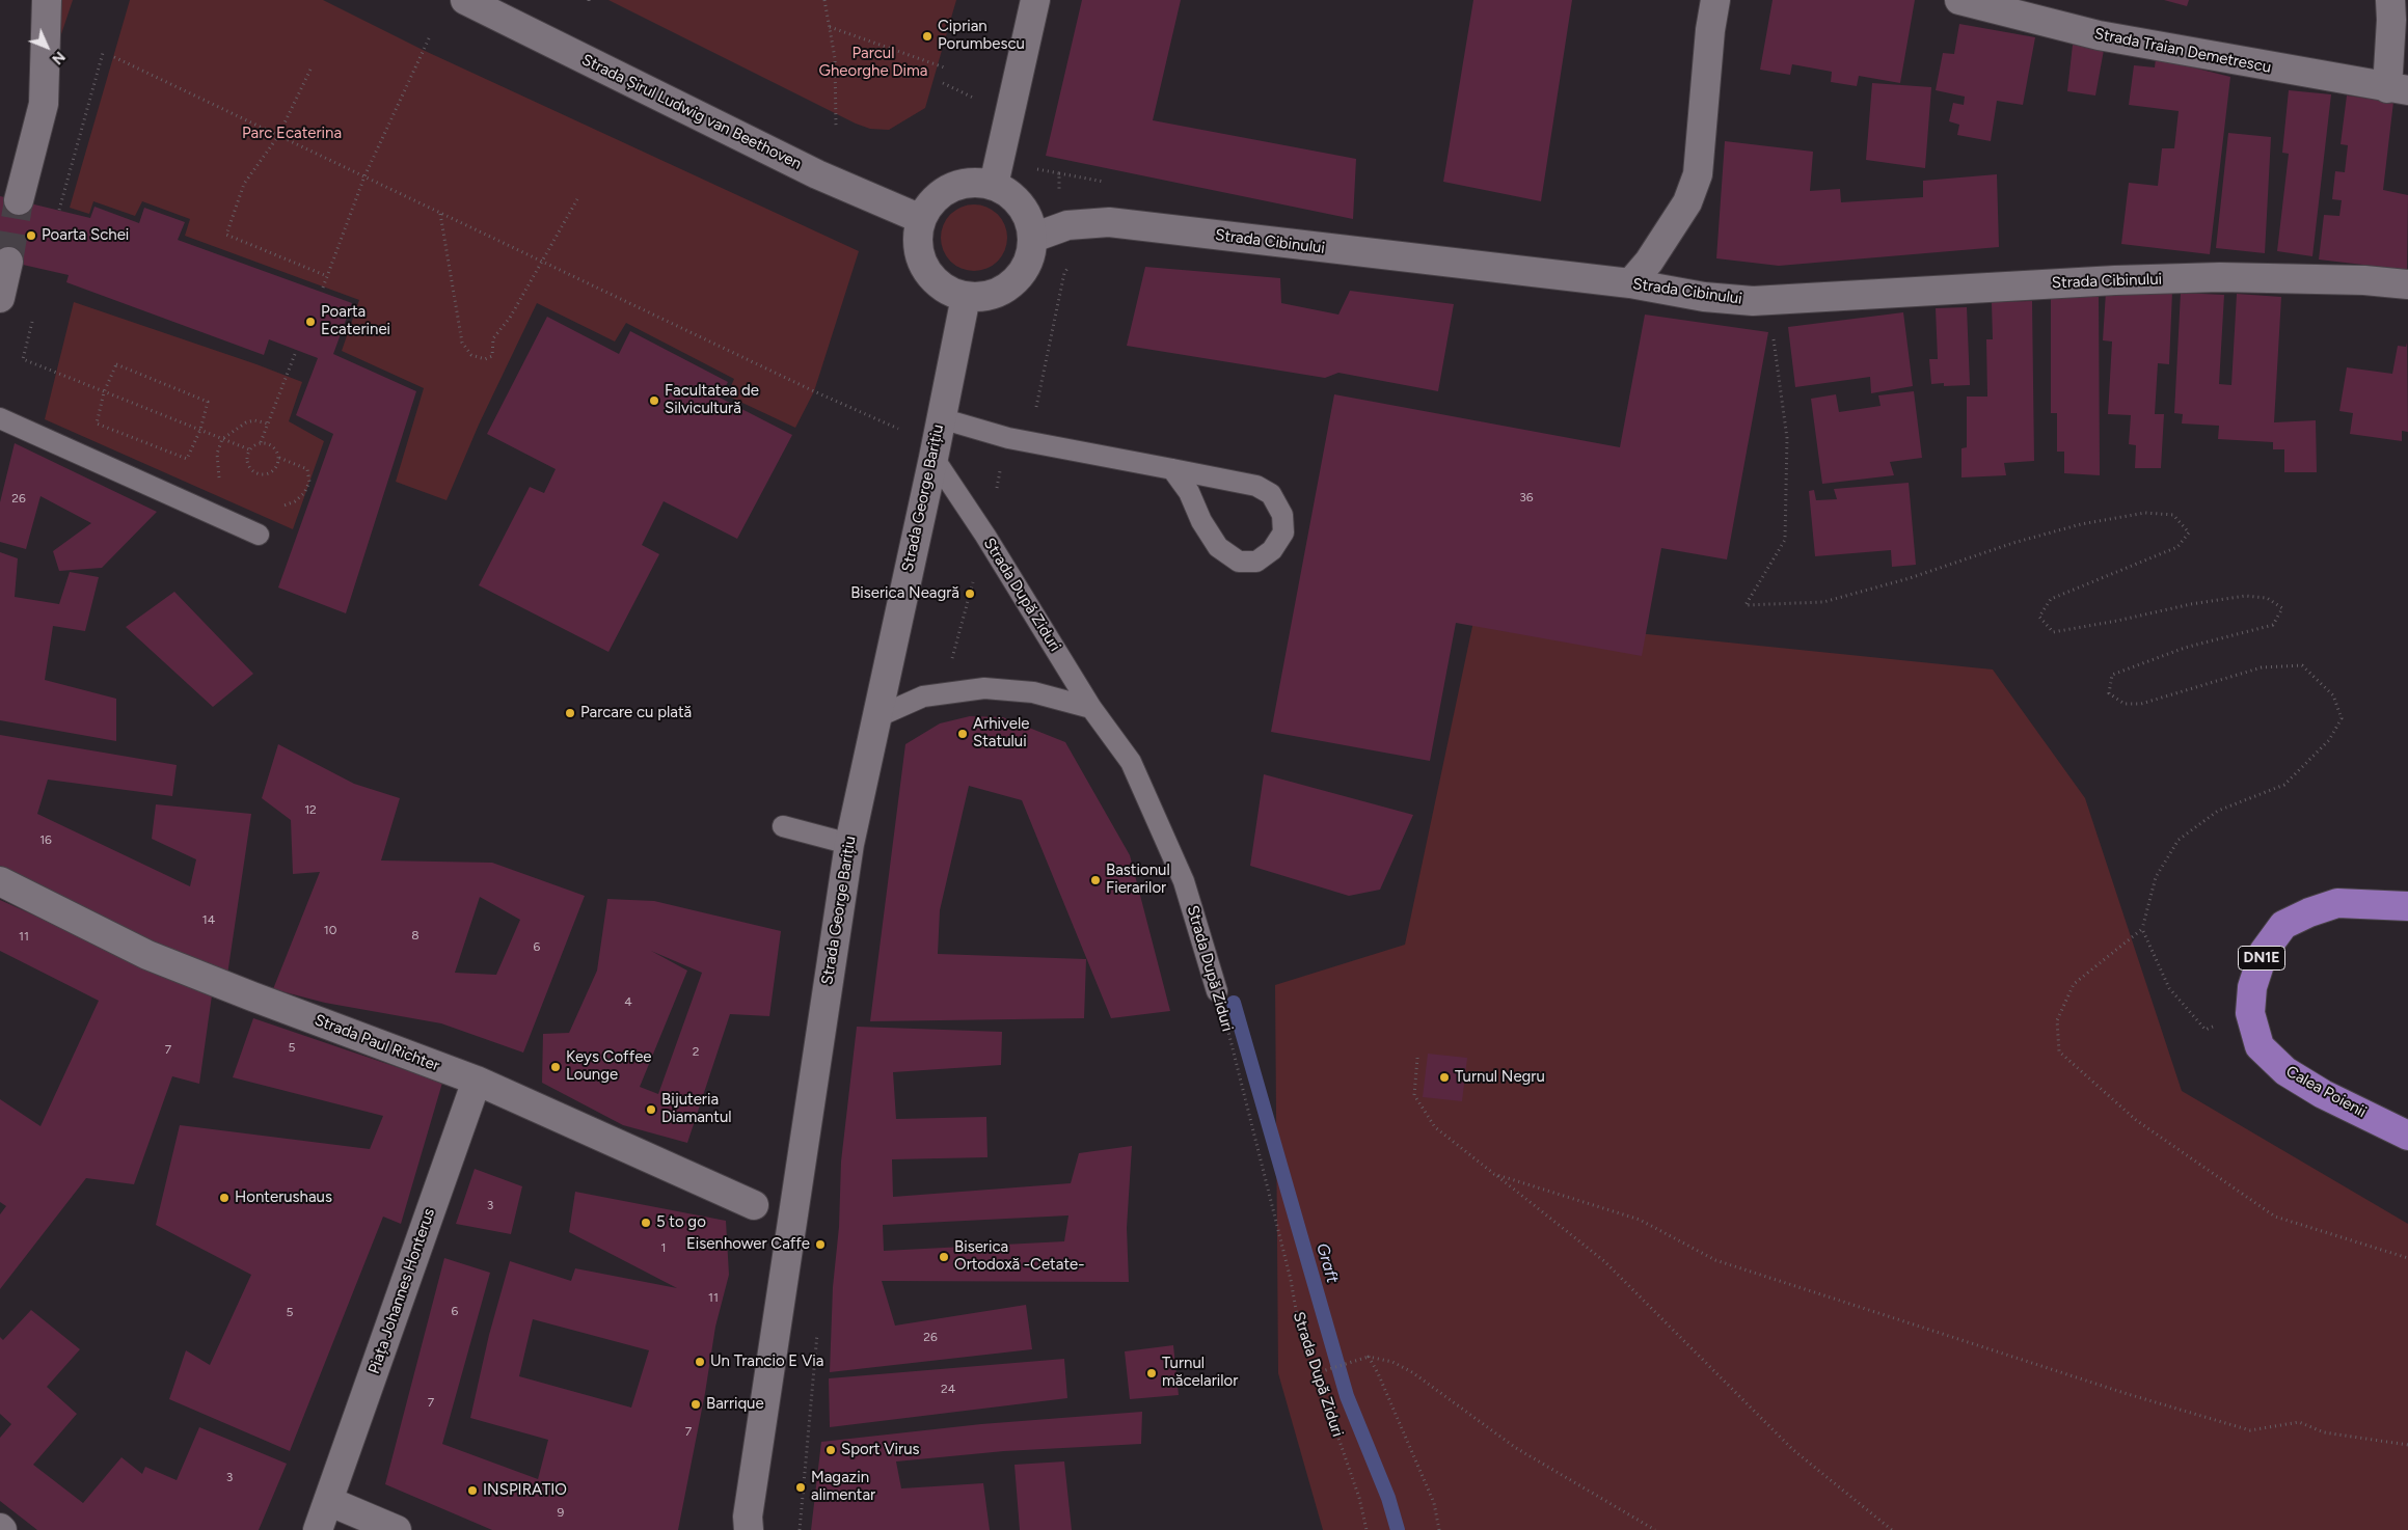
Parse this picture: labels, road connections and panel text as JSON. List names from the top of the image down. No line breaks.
{"streets":{"main road":["DN1E","Calea Poienii"],"street":["Strada Traian Demetrescu","Strada Șirul Ludwig van Beethoven","Strada Cibinului","Strada George Barițiu","Strada Paul Richter","Piața Johannes Honterus"],"lane":["Strada După Ziduri"]},"crossings":[["Strada Șirul Ludwig van Beethoven","Strada Cibinului"],["Strada Șirul Ludwig van Beethoven","Strada George Barițiu"],["Strada Cibinului","Strada George Barițiu"],["Strada George Barițiu","Strada După Ziduri"],["Strada Paul Richter","Piața Johannes Honterus"]],"water":["Graft"],"parks":["Parcul Gheorghe Dima","Parc Ecaterina"],"places":["Ciprian Porumbescu","Poarta Schei","Poarta Ecaterinei","Facultatea de Silvicultură","Biserica Neagră","Parcare cu plată","Arhivele Statului","Bastionul Fierarilor","Keys Coffee Lounge","Turnul Negru","Bijuteria Diamantul","Honterushaus","5 to go","Eisenhower Caffe","Biserica Ortodoxă -Cetate-","Un Trancio E Via","Turnul măcelarilor","Barrique","Sport Virus","Magazin alimentar","INSPIRATIO"],"house_numbers":["36","26","12","16","14","10","8","11","6","4","5","7","2","3","1","11","6","5","26","24","7","7","3","9"],"north":"bottom right"}
